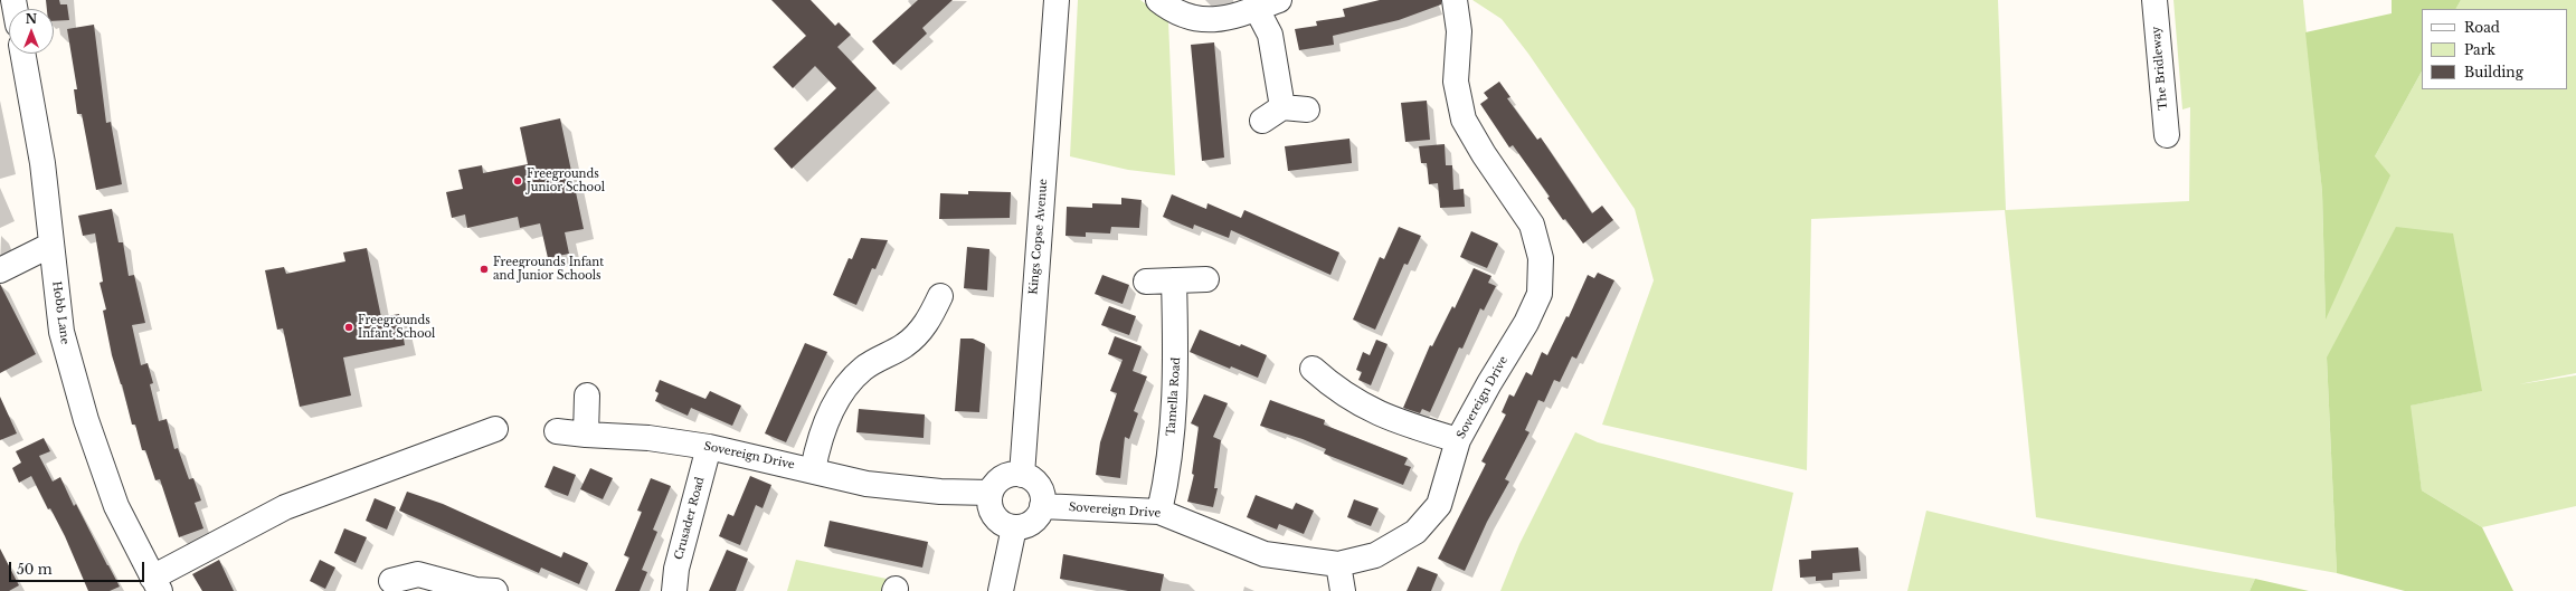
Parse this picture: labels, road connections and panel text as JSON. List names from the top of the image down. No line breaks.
{"streets":{"street":["The Bridleway","Kings Copse Avenue","Hobb Lane","Tamella Road","Sovereign Drive","Crusader Road"]},"crossings":[["Kings Copse Avenue","Sovereign Drive"],["Tamella Road","Sovereign Drive"],["Sovereign Drive","Crusader Road"]],"places":["Freegrounds Junior School","Freegrounds Infant and Junior Schools","Freegrounds Infant School"],"legend":["Road","Park","Building"],"scale_bar":"50 m","north":"top"}
